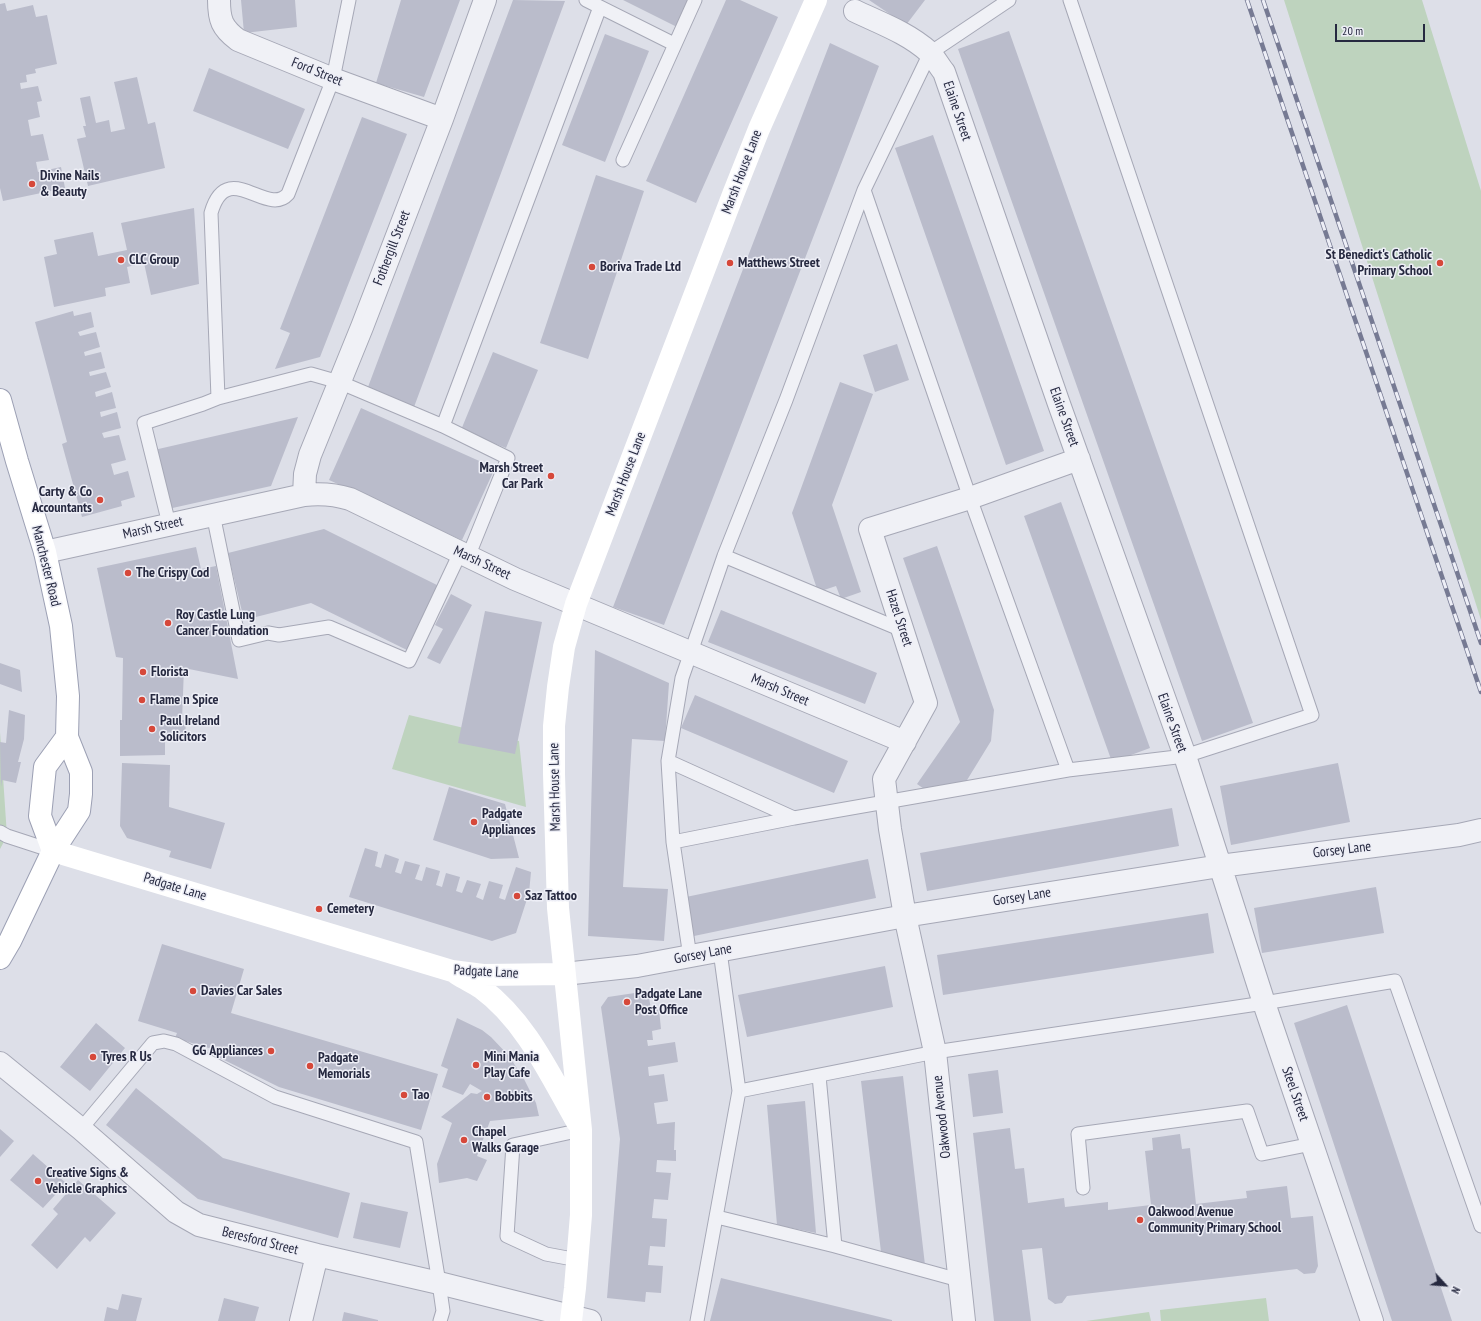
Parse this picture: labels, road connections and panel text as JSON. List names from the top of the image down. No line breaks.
{"streets":{"street":["Ford Street","Elaine Street","Marsh House Lane","Fothergill Street","Marsh Street","Manchester Road","Hazel Street","Gorsey Lane","Padgate Lane","Steel Street","Oakwood Avenue","Beresford Street"]},"crossings":[["Ford Street","Fothergill Street"],["Elaine Street","Hazel Street"],["Elaine Street","Gorsey Lane"],["Elaine Street","Steel Street"],["Marsh House Lane","Marsh Street"],["Marsh House Lane","Gorsey Lane"],["Marsh House Lane","Padgate Lane"],["Fothergill Street","Marsh Street"],["Marsh Street","Manchester Road"],["Marsh Street","Hazel Street"],["Manchester Road","Padgate Lane"],["Hazel Street","Gorsey Lane"],["Hazel Street","Oakwood Avenue"],["Gorsey Lane","Padgate Lane"],["Gorsey Lane","Steel Street"],["Gorsey Lane","Oakwood Avenue"]],"places":["Divine Nails & Beauty","CLC Group","Matthews Street","St Benedict's Catholic Primary School","Boriva Trade Ltd","Marsh Street Car Park","Carty & Co Accountants","The Crispy Cod","Roy Castle Lung Cancer Foundation","Florista","Flame n Spice","Paul Ireland Solicitors","Padgate Appliances","Saz Tattoo","Cemetery","Davies Car Sales","Padgate Lane Post Office","GG Appliances","Tyres R Us","Mini Mania Play Cafe","Padgate Memorials","Tao","Bobbits","Chapel Walks Garage","Creative Signs & Vehicle Graphics","Oakwood Avenue Community Primary School"],"scale_bar":"20 m","north":"bottom right"}
